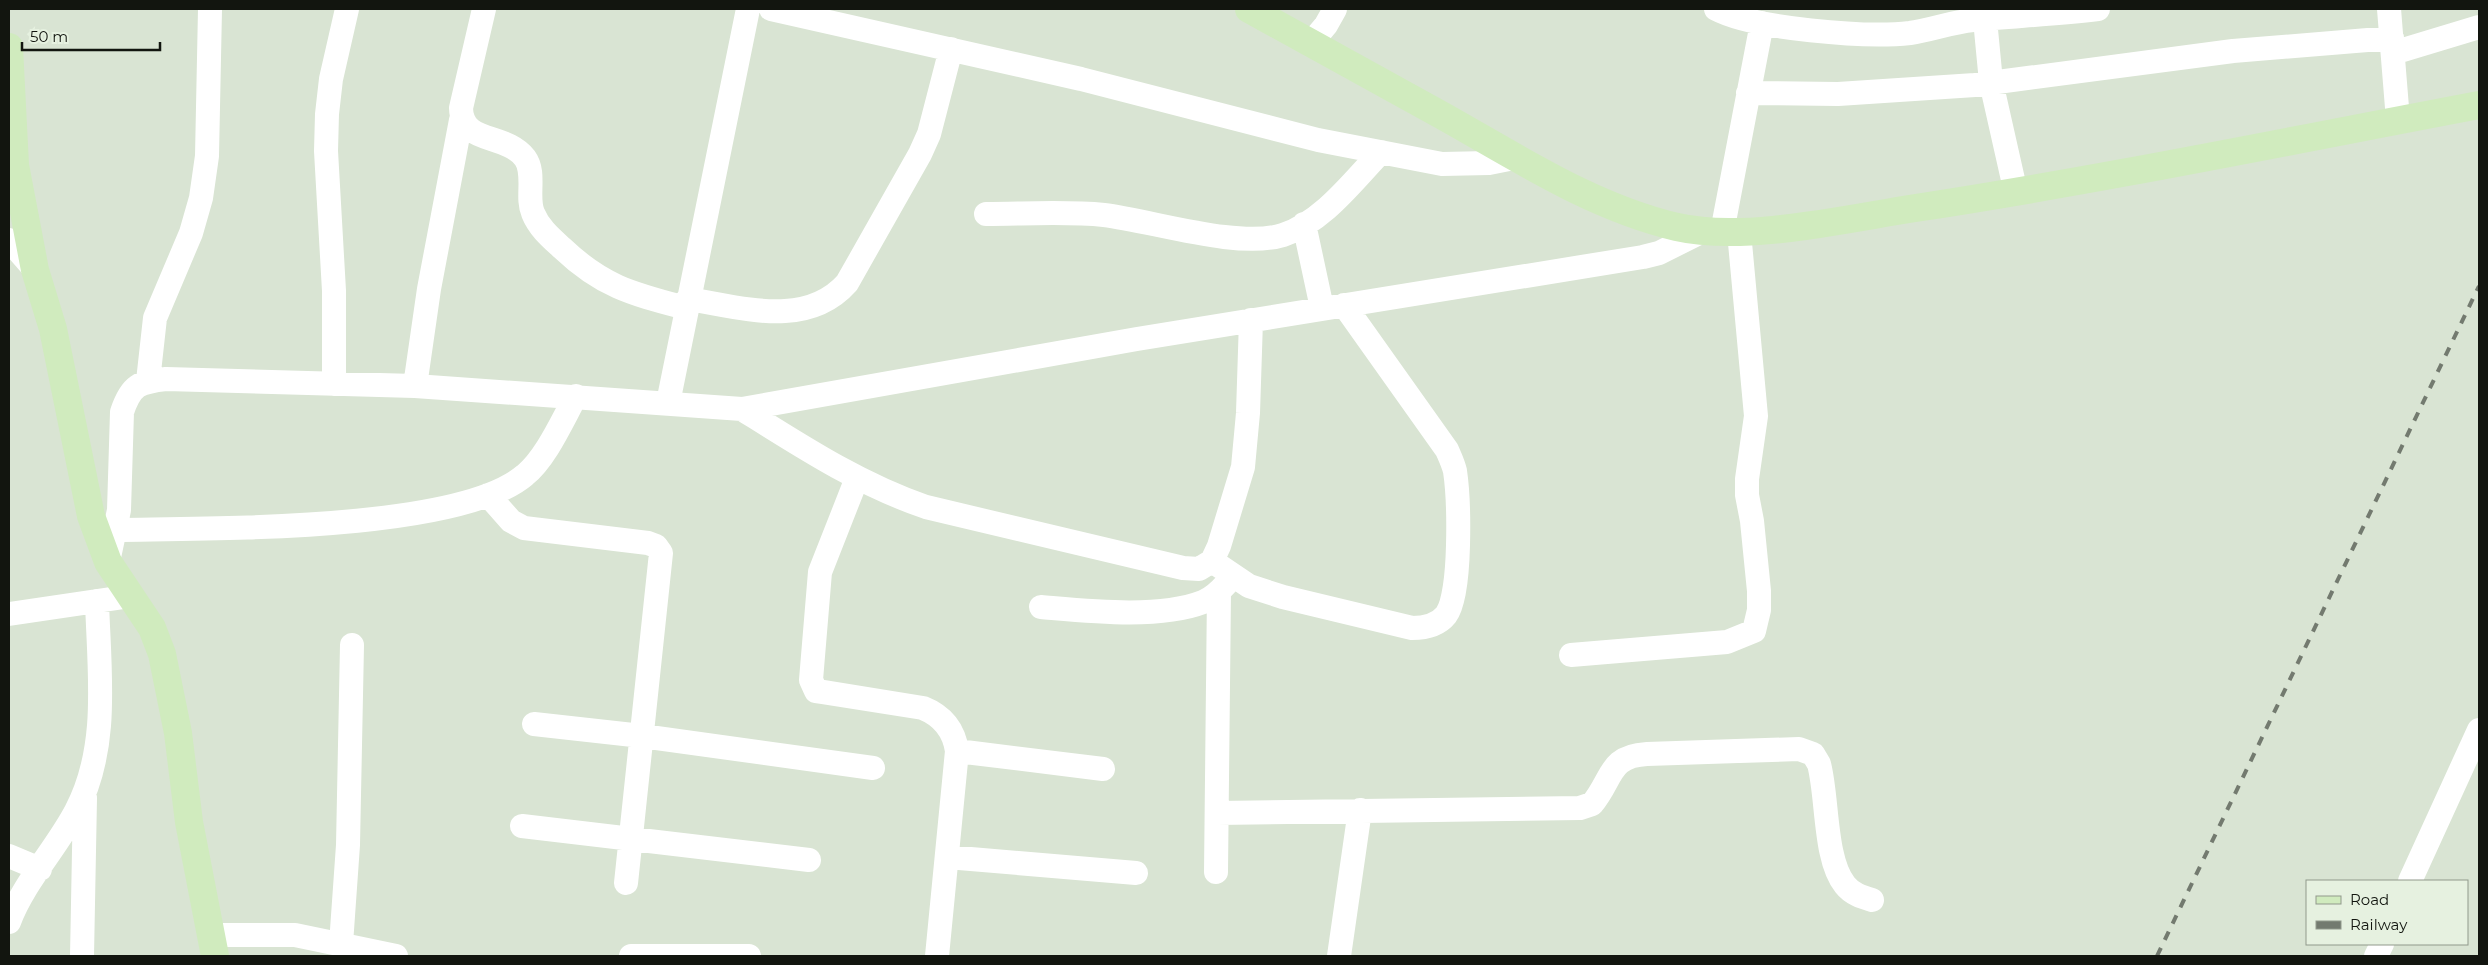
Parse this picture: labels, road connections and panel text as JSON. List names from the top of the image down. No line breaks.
{"legend":["Road","Railway"],"scale_bar":"50 m"}
